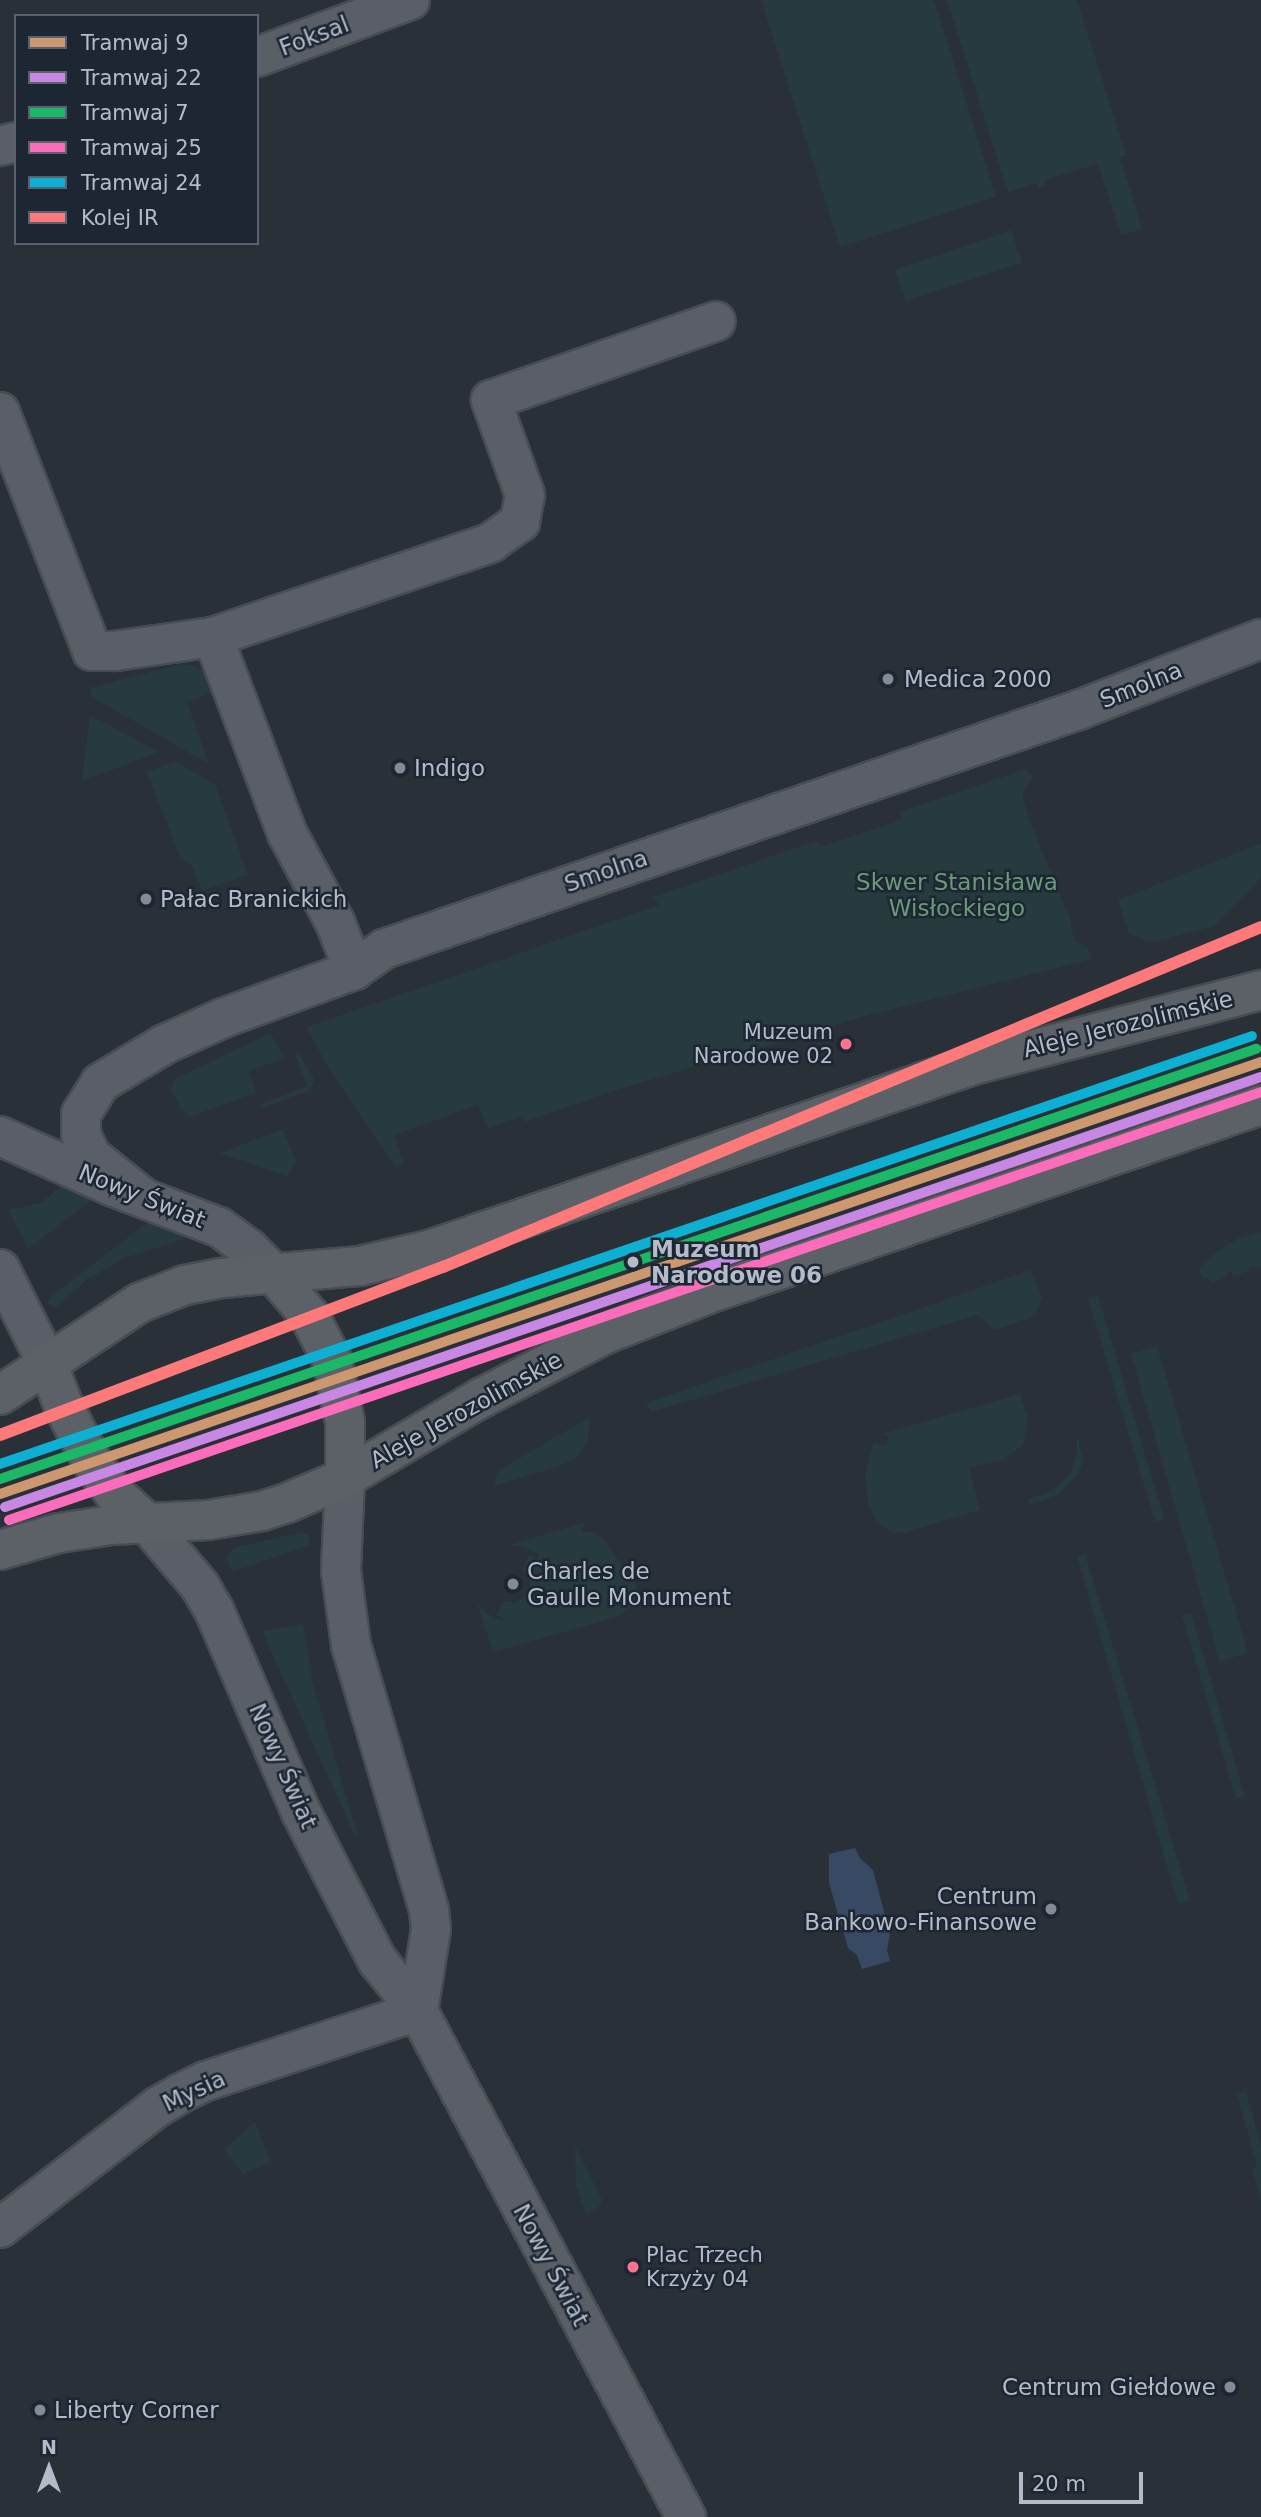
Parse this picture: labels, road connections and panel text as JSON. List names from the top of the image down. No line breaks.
{"streets":{"main road":["Aleje Jerozolimskie"],"street":["Foksal","Smolna","Nowy Świat","Mysia"]},"crossings":[["Smolna","Nowy Świat"],["Aleje Jerozolimskie","Nowy Świat"],["Nowy Świat","Mysia"]],"parks":["Skwer Stanisława Wisłockiego"],"places":["Medica 2000","Indigo","Pałac Branickich","Muzeum Narodowe 02","Muzeum Narodowe 06","Charles de Gaulle Monument","Centrum Bankowo-Finansowe","Plac Trzech Krzyży 04","Centrum Giełdowe","Liberty Corner"],"lines":["rail line IR","tram line 24","tram line 7","tram line 9","tram line 22","tram line 25"],"legend":["Tramwaj 9","Tramwaj 22","Tramwaj 7","Tramwaj 25","Tramwaj 24","Kolej IR"],"scale_bar":"20 m","north":"top"}
